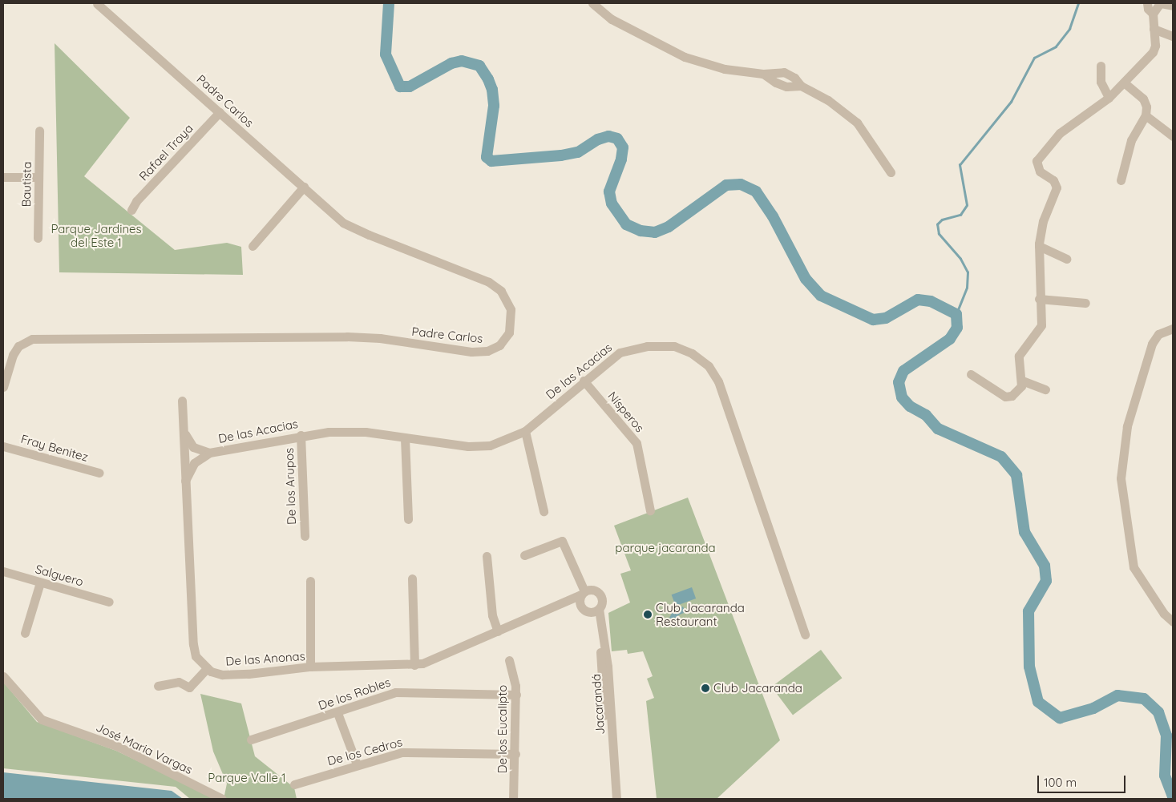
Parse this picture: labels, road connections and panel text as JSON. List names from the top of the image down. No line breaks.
{"streets":{"street":["Padre Carlos","Rafael Troya","Bautista","De las Acacias","Nísperos","Fray Benitez","De los Arupos","Salguero","De las Anonas","De los Robles","Jacarandá","De los Eucalipto","José Maria Vargas","De los Cedros"]},"crossings":[["Padre Carlos","Rafael Troya"],["De las Acacias","Nísperos"],["De las Acacias","De los Arupos"],["De las Anonas","Jacarandá"],["De los Robles","De los Eucalipto"],["De los Eucalipto","De los Cedros"]],"parks":["Parque Jardines del Este 1","parque jacaranda","Parque Valle 1"],"places":["Club Jacaranda Restaurant","Club Jacaranda"],"scale_bar":"100 m"}
